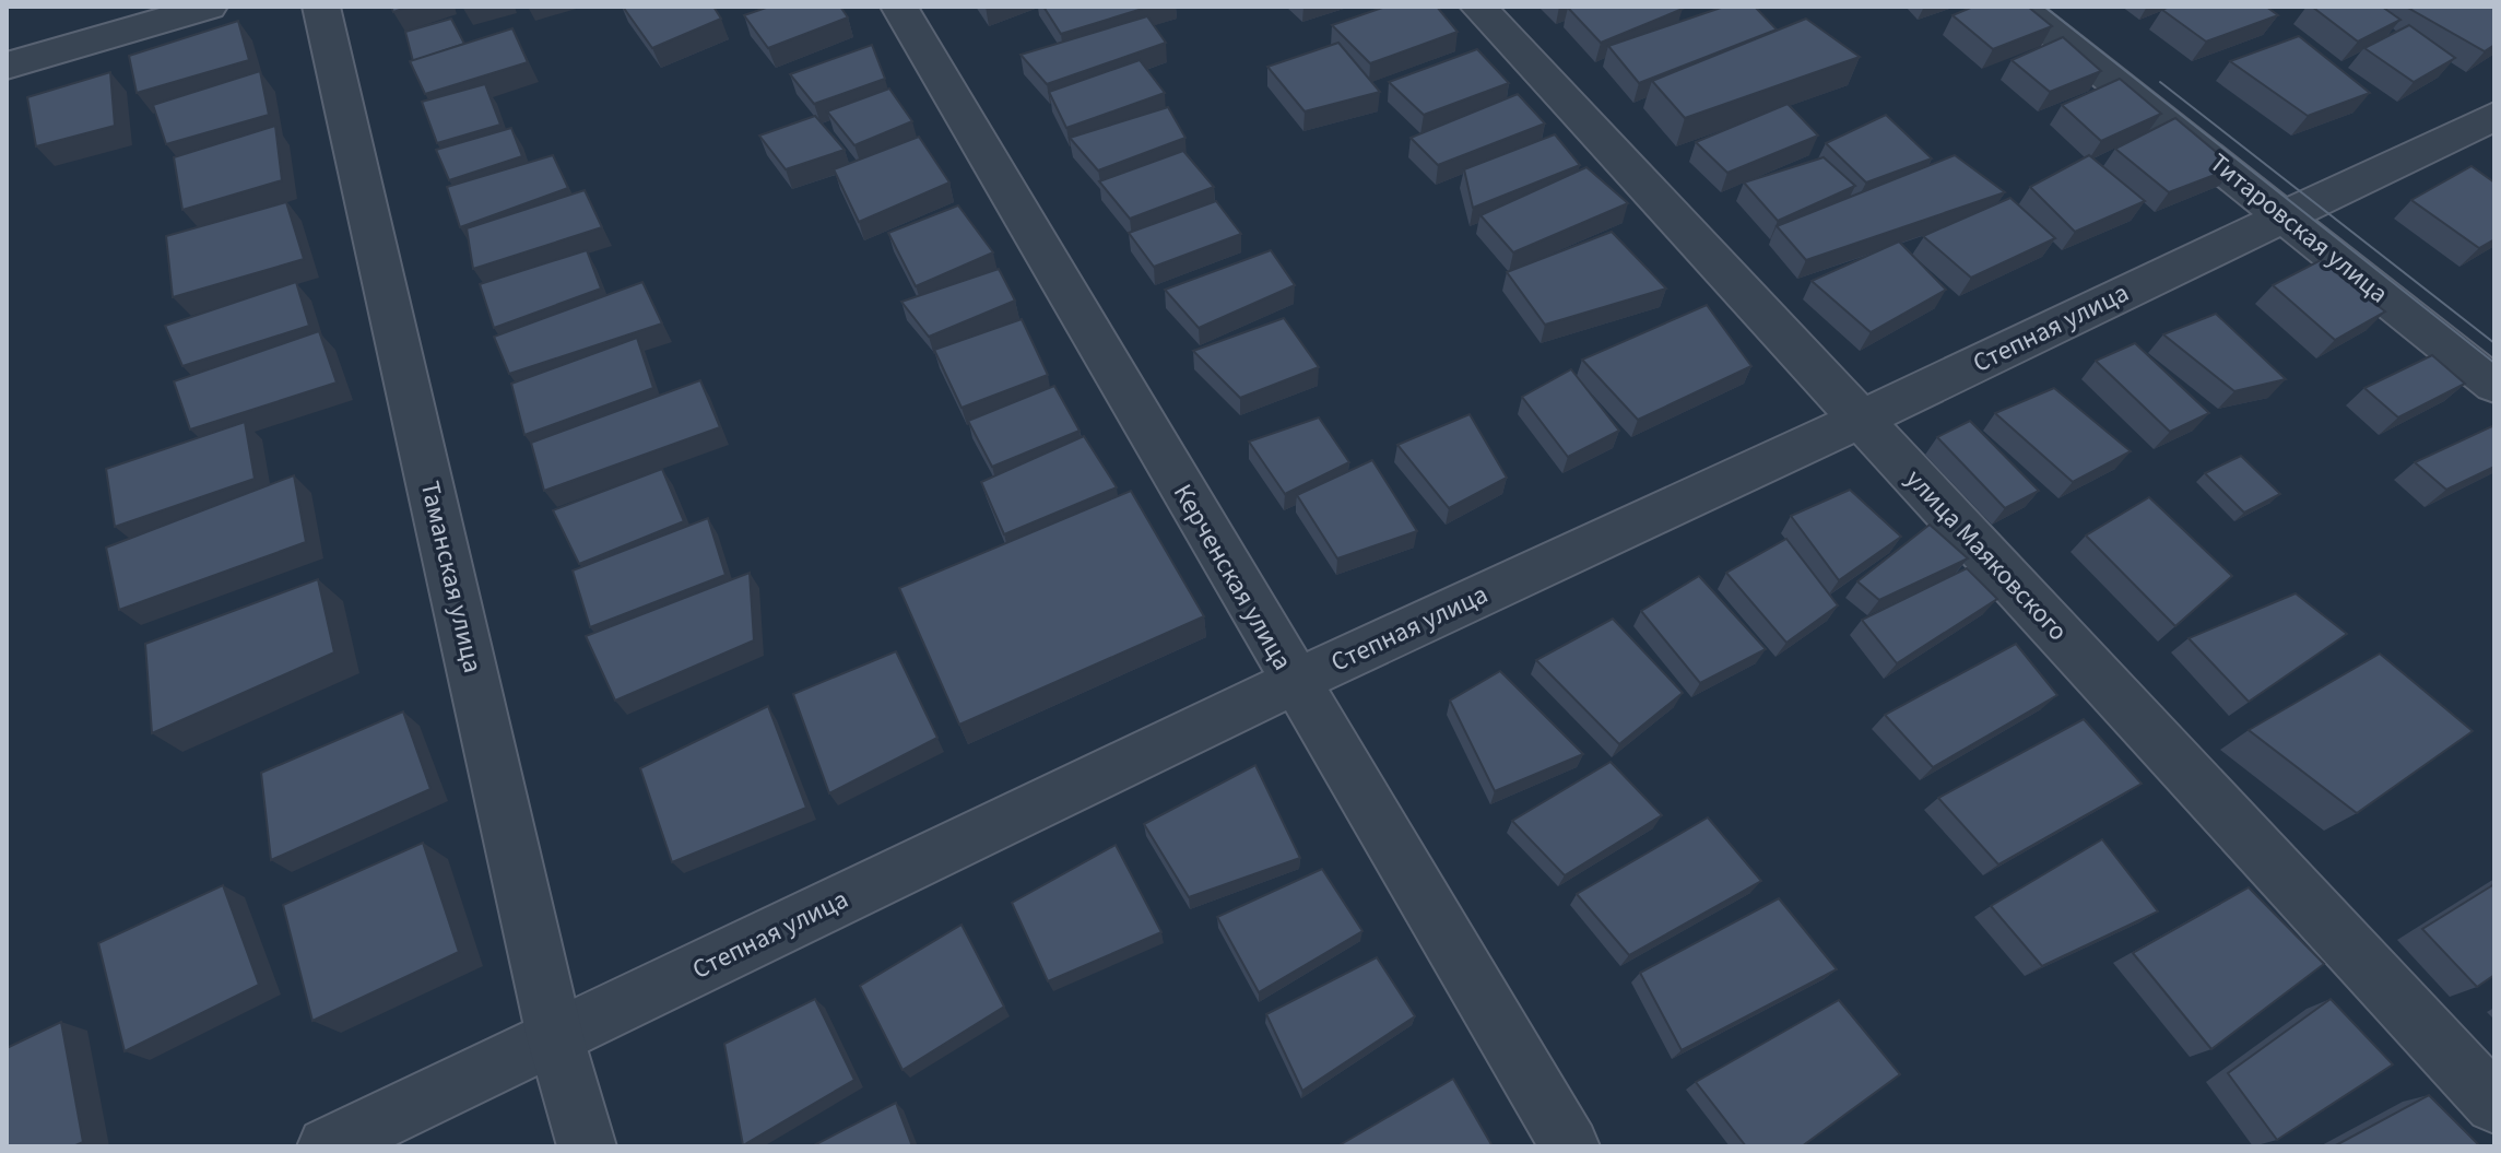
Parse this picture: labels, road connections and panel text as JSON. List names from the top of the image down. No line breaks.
{"streets":{"street":["Титаровская улица","Степная улица","улица Маяковского","Таманская улица","Керченская улица"]},"crossings":[["Титаровская улица","Степная улица"],["Степная улица","улица Маяковского"],["Степная улица","Таманская улица"],["Степная улица","Керченская улица"]]}
